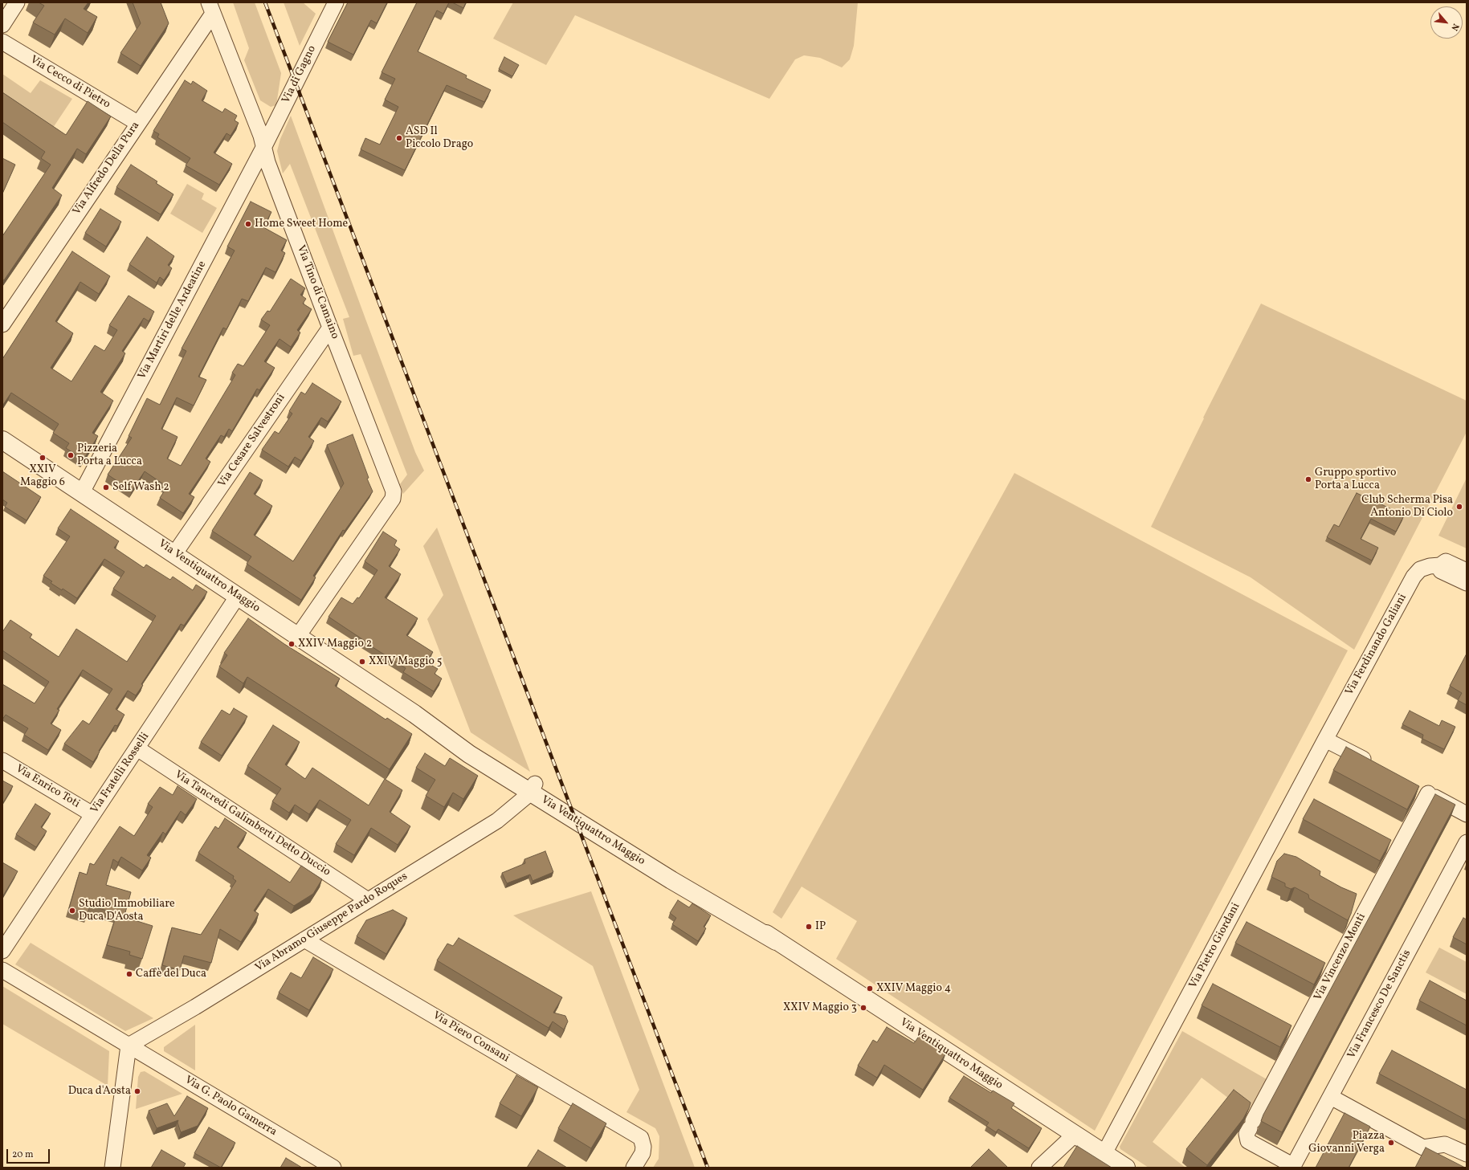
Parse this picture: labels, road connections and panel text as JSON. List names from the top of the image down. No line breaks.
{"streets":{"street":["Via di Gagno","Via Cecco di Pietro","Via Alfredo Della Pura","Via Tino di Camaino","Via Martiri delle Ardeatine","Via Cesare Salvestroni","Via Ventiquattro Maggio","Via Ferdinando Galiani","Via Fratelli Rosselli","Via Enrico Toti","Via Tancredi Galimberti Detto Duccio","Via Abramo Giuseppe Pardo Roques","Via Pietro Giordani","Via Vincenzo Monti","Via Francesco De Sanctis","Via Piero Consani","Via G. Paolo Gamerra"]},"crossings":[["Via di Gagno","Via Tino di Camaino"],["Via di Gagno","Via Martiri delle Ardeatine"],["Via Cecco di Pietro","Via Alfredo Della Pura"],["Via Alfredo Della Pura","Via Tino di Camaino"],["Via Tino di Camaino","Via Martiri delle Ardeatine"],["Via Tino di Camaino","Via Cesare Salvestroni"],["Via Tino di Camaino","Via Ventiquattro Maggio"],["Via Martiri delle Ardeatine","Via Ventiquattro Maggio"],["Via Cesare Salvestroni","Via Ventiquattro Maggio"],["Via Ventiquattro Maggio","Via Fratelli Rosselli"],["Via Ventiquattro Maggio","Via Abramo Giuseppe Pardo Roques"],["Via Ventiquattro Maggio","Via Pietro Giordani"],["Via Ferdinando Galiani","Via Pietro Giordani"],["Via Fratelli Rosselli","Via Enrico Toti"],["Via Fratelli Rosselli","Via Tancredi Galimberti Detto Duccio"],["Via Tancredi Galimberti Detto Duccio","Via Abramo Giuseppe Pardo Roques"],["Via Abramo Giuseppe Pardo Roques","Via Piero Consani"],["Via Abramo Giuseppe Pardo Roques","Via G. Paolo Gamerra"],["Via Vincenzo Monti","Via Francesco De Sanctis"]],"places":["ASD Il Piccolo Drago","Home Sweet Home","Pizzeria Porta a Lucca","XXIV Maggio 6","Gruppo sportivo Porta a Lucca","Self Wash 2","Club Scherma Pisa Antonio Di Ciolo","XXIV Maggio 2","XXIV Maggio 5","Studio Immobiliare Duca D'Aosta","IP","Caffè del Duca","XXIV Maggio 4","XXIV Maggio 3","Duca d'Aosta","Piazza Giovanni Verga"],"scale_bar":"20 m","north":"bottom right"}
